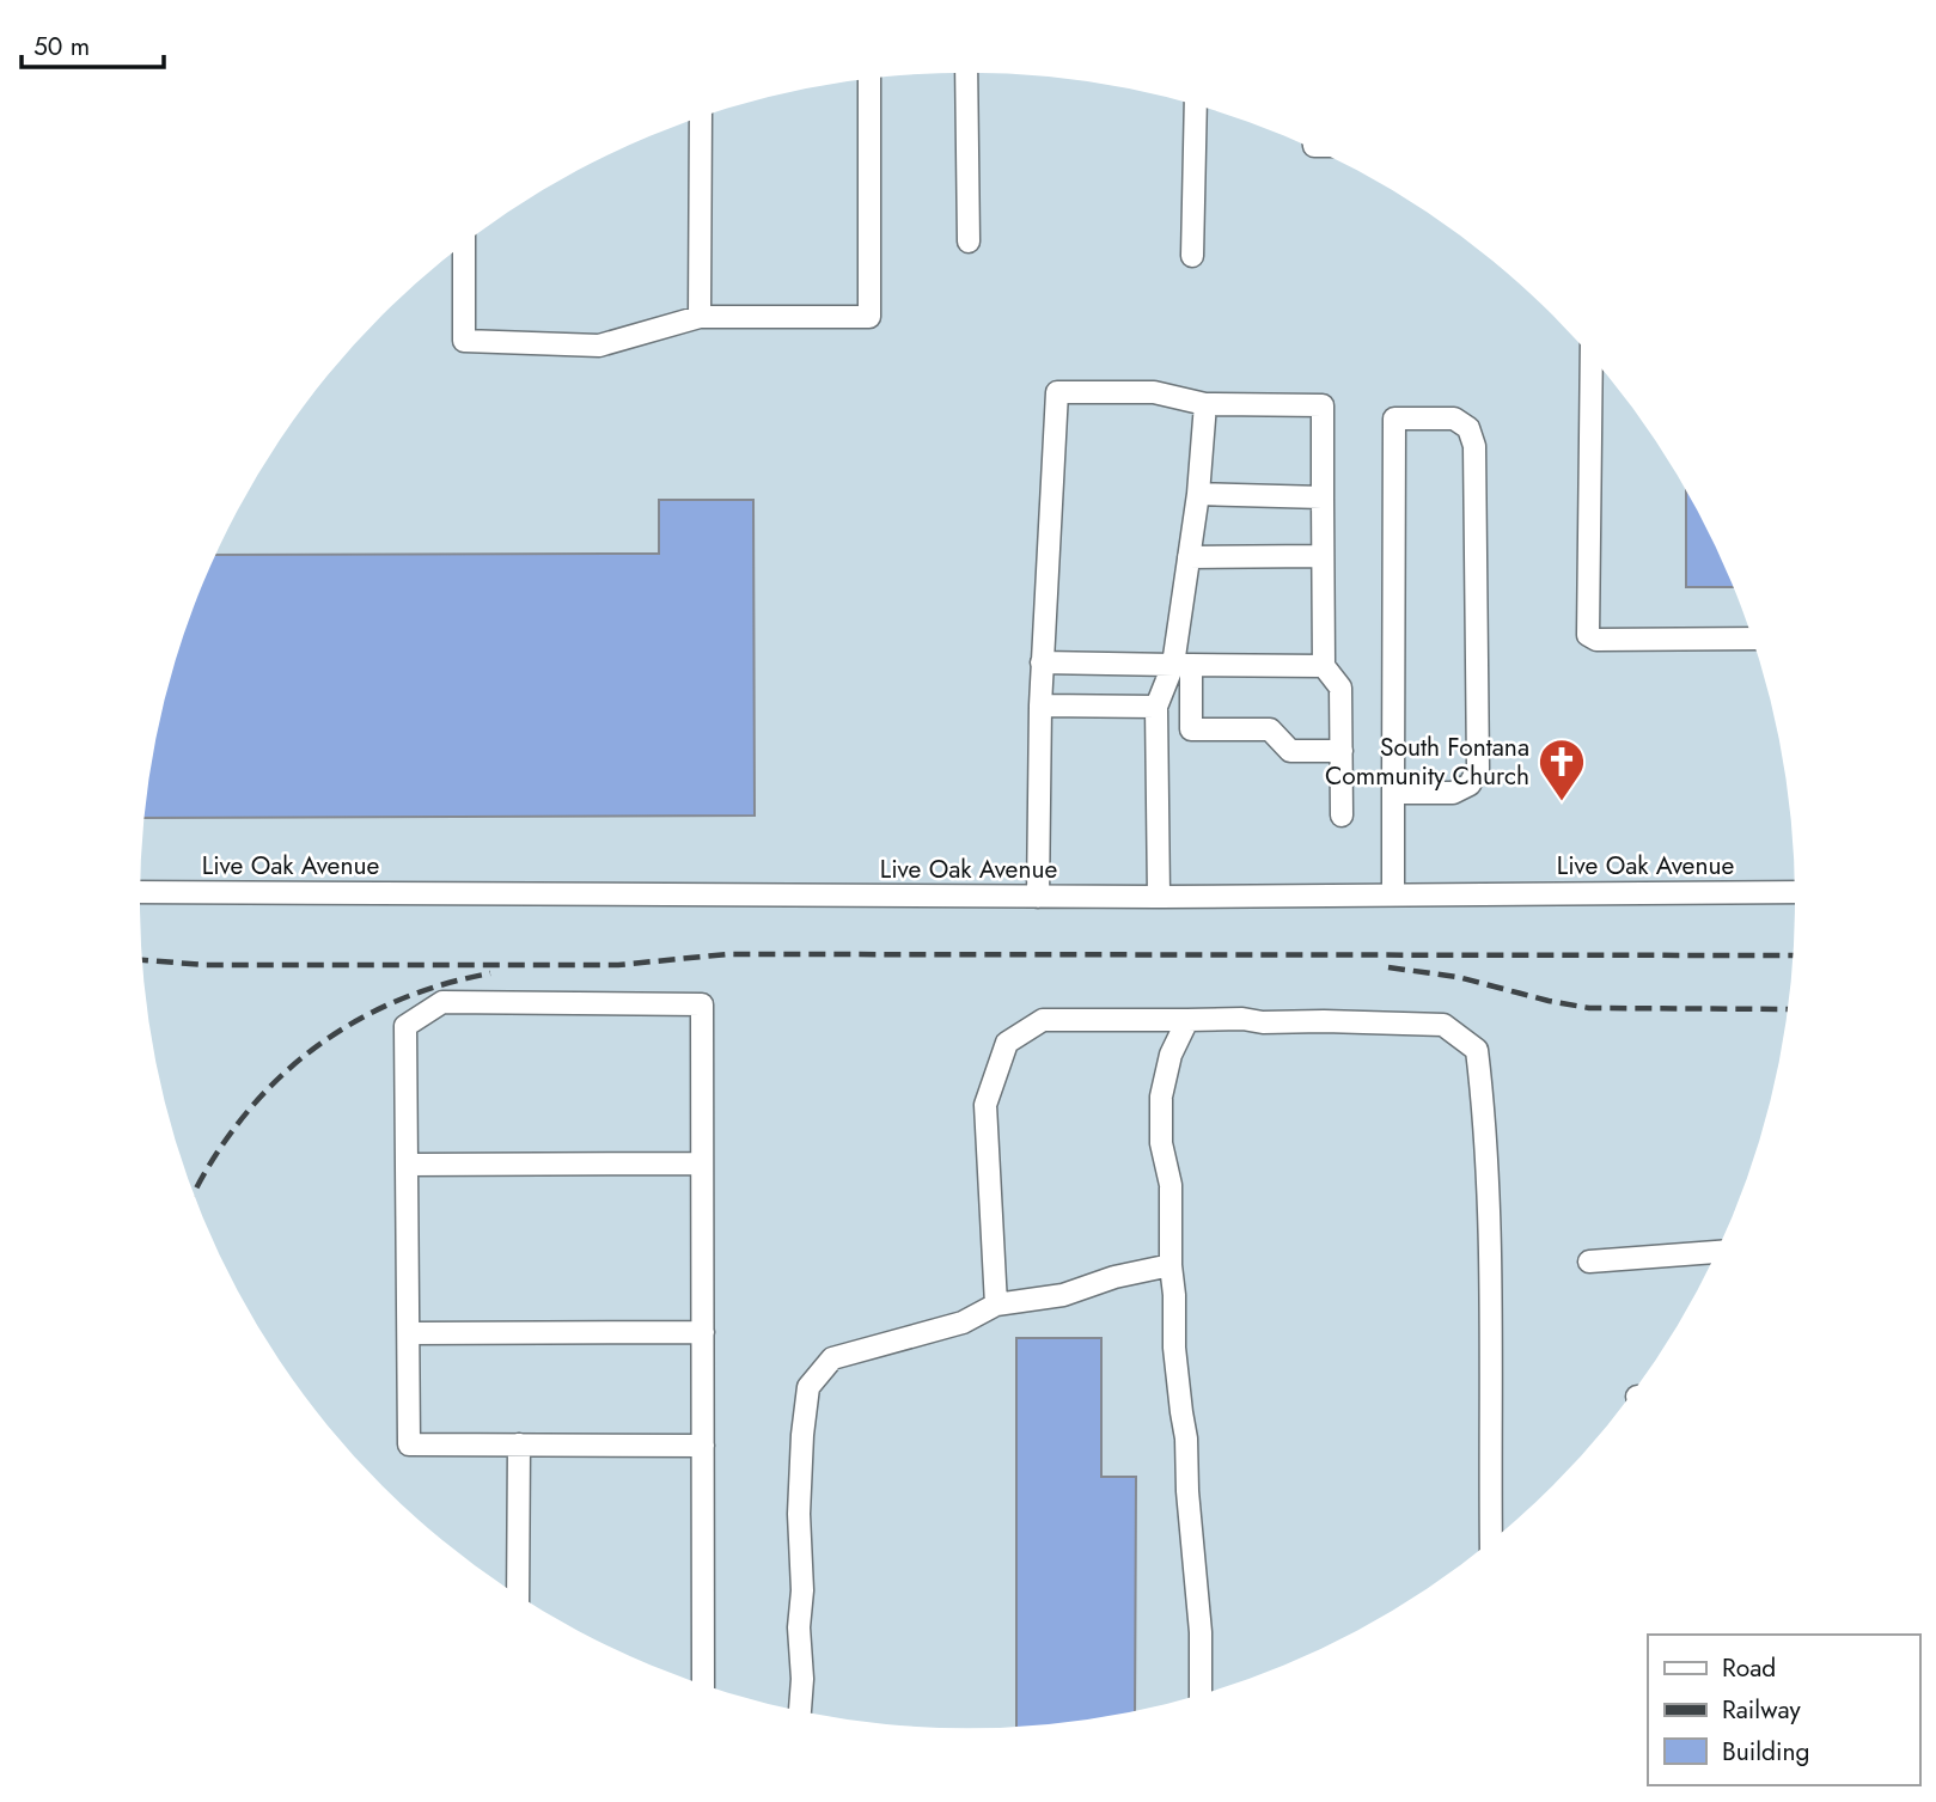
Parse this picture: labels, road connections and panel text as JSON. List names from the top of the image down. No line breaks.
{"streets":{"street":["Live Oak Avenue"]},"places":{"church":["South Fontana Community Church"]},"legend":["Road","Railway","Building"],"scale_bar":"50 m"}
